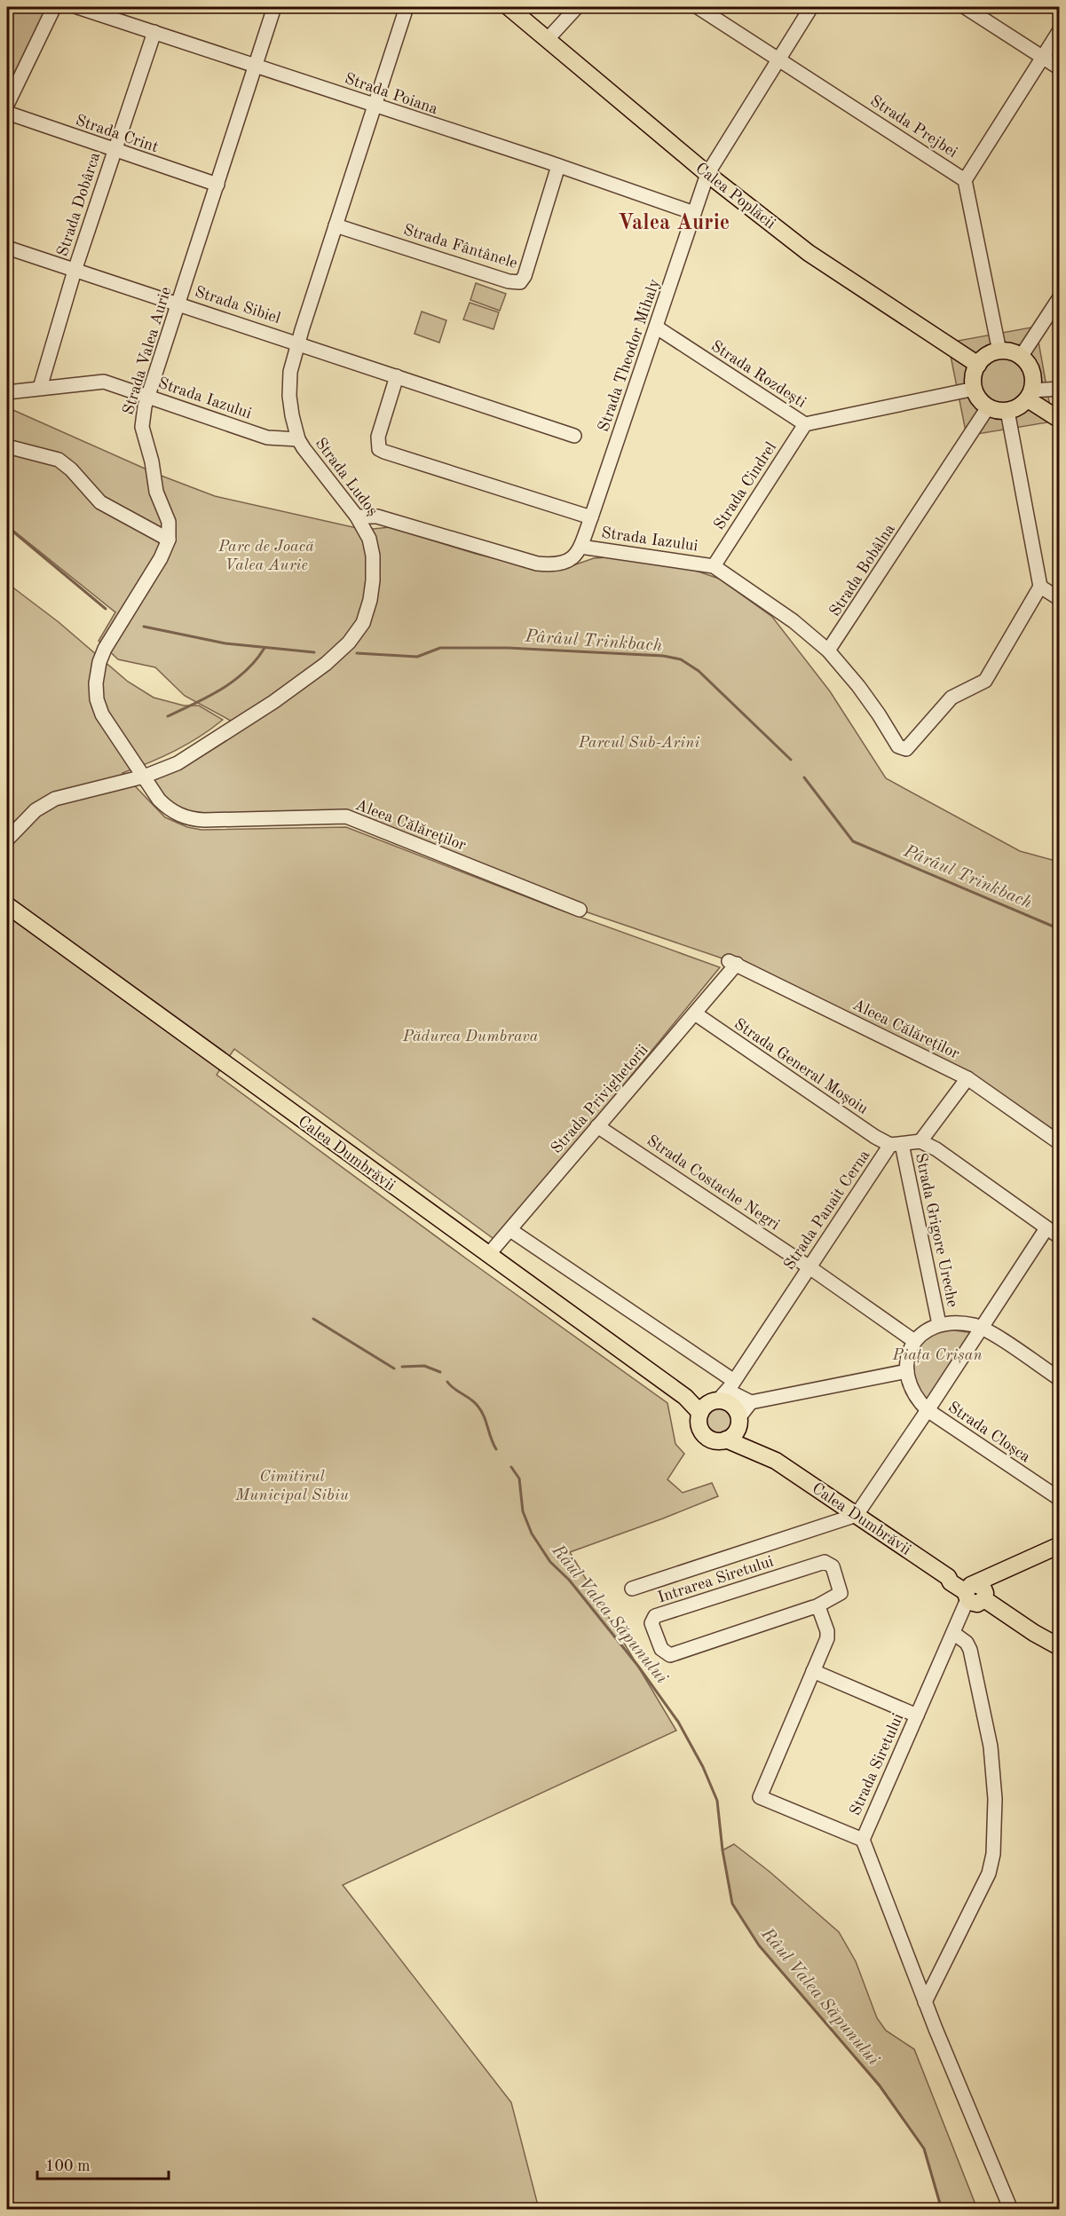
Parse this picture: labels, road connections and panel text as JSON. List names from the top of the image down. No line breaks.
{"streets":{"main road":["Calea Poplăcii","Calea Dumbrăvii"],"street":["Strada Poiana","Strada Prejbei","Strada Crint","Strada Dobârca","Strada Fântânele","Strada Sibiel","Strada Valea Aurie","Strada Theodor Mihaly","Strada Rozdești","Strada Iazului","Strada Ludoș","Strada Cindrel","Strada Bobâlna","Aleea Călăreților","Strada General Moșoiu","Strada Privighetorii","Strada Costache Negri","Strada Panait Cerna","Strada Grigore Ureche","Strada Cloșca","Intrarea Siretului","Strada Siretului"]},"crossings":[["Strada Poiana","Strada Dobârca"],["Strada Poiana","Strada Fântânele"],["Strada Poiana","Strada Valea Aurie"],["Strada Poiana","Strada Theodor Mihaly"],["Strada Poiana","Strada Ludoș"],["Strada Prejbei","Calea Poplăcii"],["Strada Prejbei","Strada Theodor Mihaly"],["Strada Prejbei","Strada Rozdești"],["Strada Prejbei","Strada Bobâlna"],["Strada Crint","Strada Dobârca"],["Strada Crint","Strada Valea Aurie"],["Calea Poplăcii","Strada Theodor Mihaly"],["Calea Poplăcii","Strada Rozdești"],["Calea Poplăcii","Strada Bobâlna"],["Strada Dobârca","Strada Sibiel"],["Strada Dobârca","Strada Iazului"],["Strada Fântânele","Strada Ludoș"],["Strada Sibiel","Strada Valea Aurie"],["Strada Sibiel","Strada Ludoș"],["Strada Valea Aurie","Strada Iazului"],["Strada Theodor Mihaly","Strada Rozdești"],["Strada Theodor Mihaly","Strada Iazului"],["Strada Rozdești","Strada Cindrel"],["Strada Rozdești","Strada Bobâlna"],["Strada Iazului","Strada Ludoș"],["Strada Iazului","Strada Cindrel"],["Strada Iazului","Strada Bobâlna"],["Strada Ludoș","Aleea Călăreților"],["Aleea Călăreților","Strada Privighetorii"],["Strada General Moșoiu","Strada Privighetorii"],["Strada General Moșoiu","Strada Panait Cerna"],["Strada General Moșoiu","Strada Grigore Ureche"],["Strada Privighetorii","Calea Dumbrăvii"],["Strada Privighetorii","Strada Costache Negri"],["Calea Dumbrăvii","Strada Panait Cerna"],["Calea Dumbrăvii","Strada Siretului"],["Strada Costache Negri","Strada Panait Cerna"],["Strada Panait Cerna","Strada Grigore Ureche"]],"districts":["Valea Aurie"],"water":["Pârâul Trinkbach","Râul Valea Săpunului"],"parks":["Parc de Joacă Valea Aurie","Parcul Sub-Arini","Pădurea Dumbrava","Piața Crișan","Cimitirul Municipal Sibiu"],"scale_bar":"100 m"}
